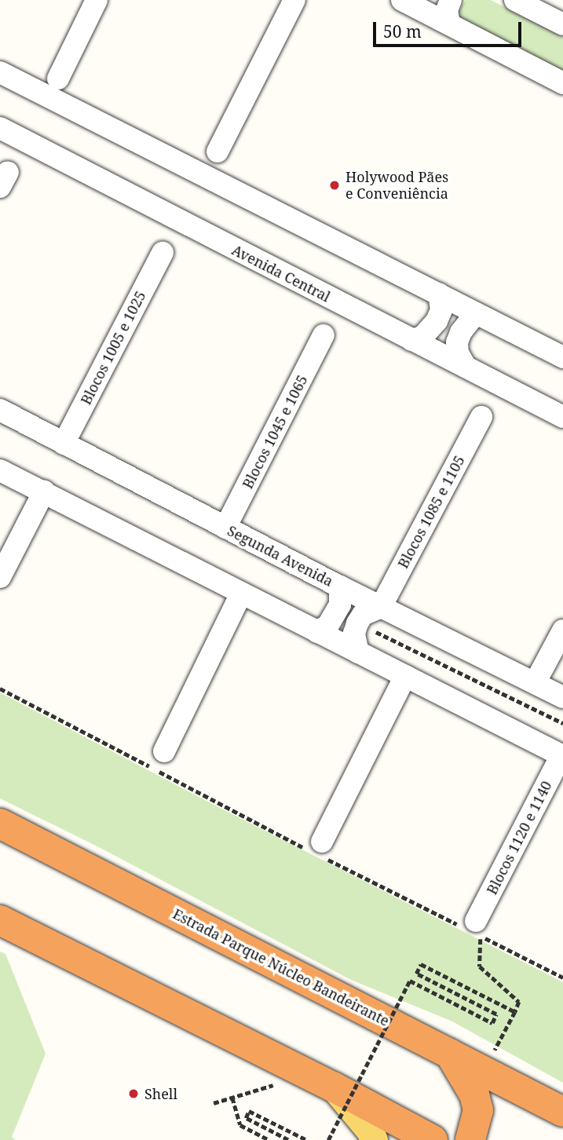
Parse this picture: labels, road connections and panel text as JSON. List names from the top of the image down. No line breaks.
{"streets":{"highway":["Estrada Parque Núcleo Bandeirante"],"street":["Avenida Central","Blocos 1005 e 1025","Blocos 1045 e 1065","Blocos 1085 e 1105","Segunda Avenida","Blocos 1120 e 1140"]},"crossings":[["Blocos 1005 e 1025","Segunda Avenida"],["Blocos 1045 e 1065","Segunda Avenida"],["Blocos 1085 e 1105","Segunda Avenida"]],"places":["Holywood Pães e Conveniência","Shell"],"scale_bar":"50 m"}
